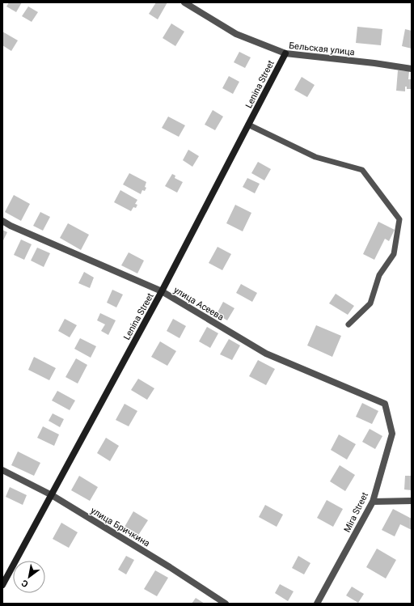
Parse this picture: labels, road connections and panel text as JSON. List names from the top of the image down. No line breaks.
{"streets":{"street":["Бельская улица","Lenina Street","улица Асеева","Mira Street","улица Бричкина"]},"crossings":[["Бельская улица","Lenina Street"],["Lenina Street","улица Асеева"],["Lenina Street","улица Бричкина"],["улица Асеева","Mira Street"]],"north":"bottom left"}
